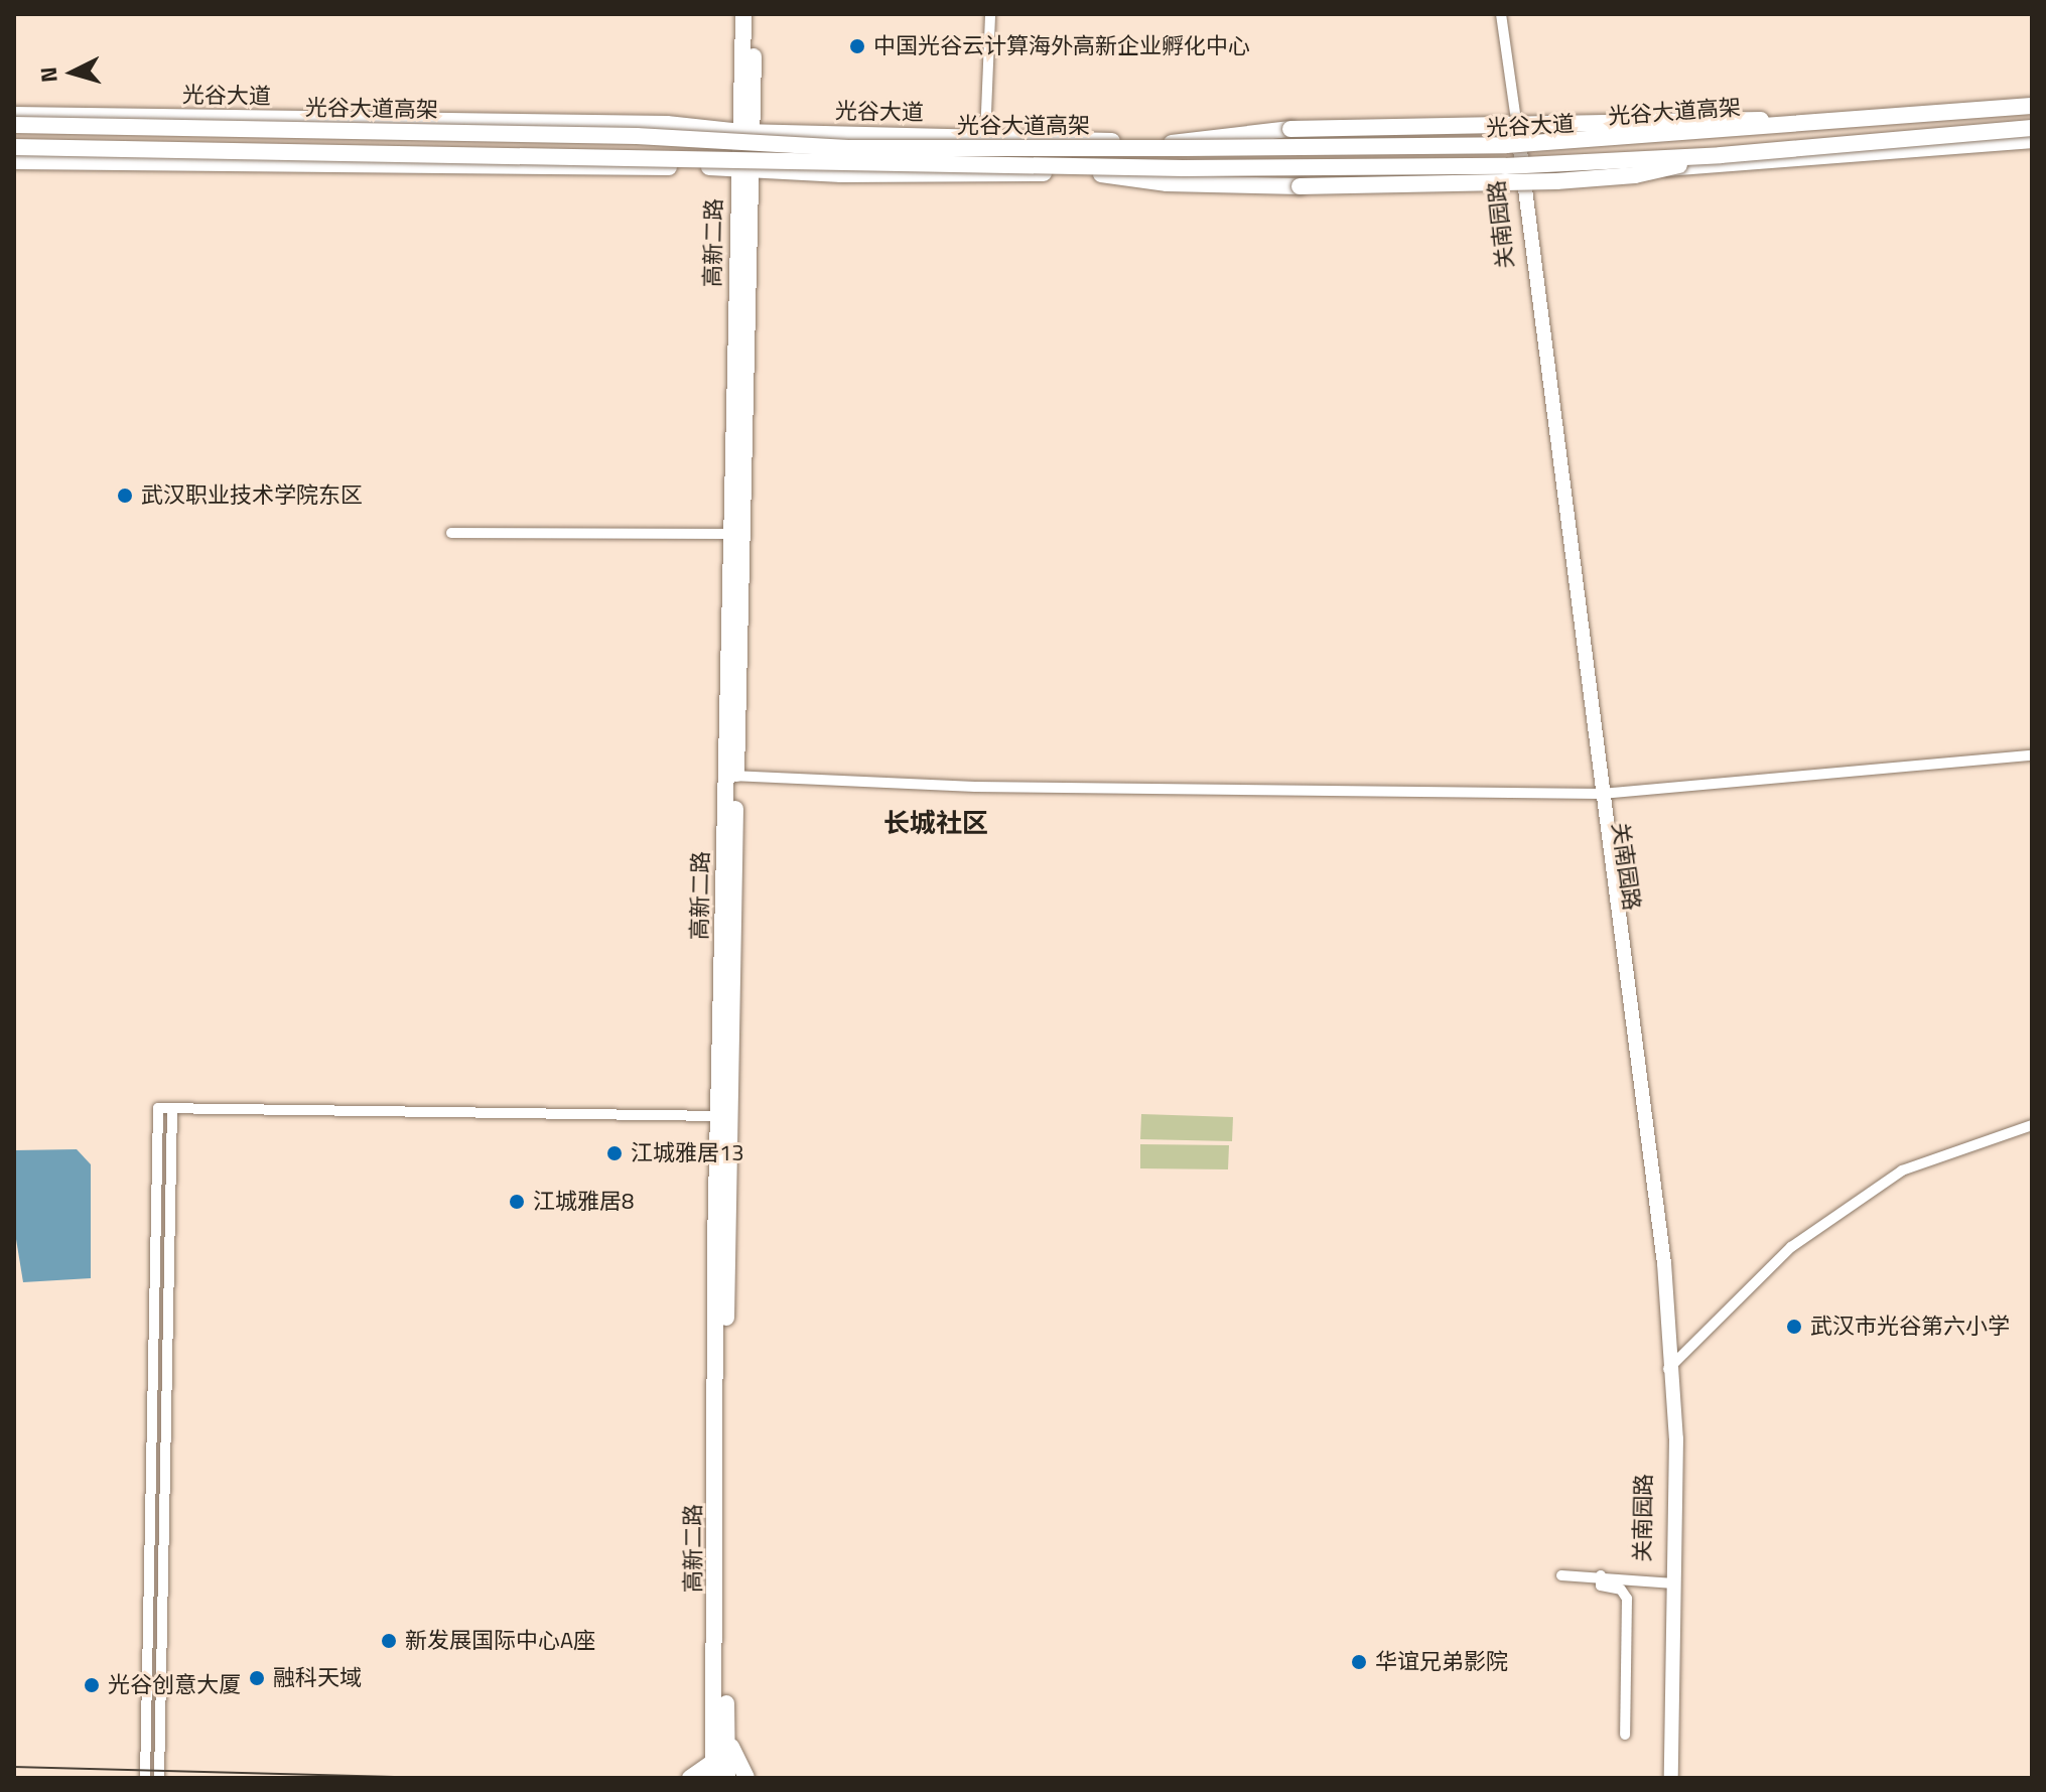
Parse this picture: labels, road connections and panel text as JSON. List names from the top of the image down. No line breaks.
{"streets":{"main road":["光谷大道","光谷大道高架","关南园路","高新二路"]},"crossings":[["光谷大道","光谷大道高架"],["光谷大道","关南园路"],["光谷大道","高新二路"]],"districts":["长城社区"],"places":["中国光谷云计算海外高新企业孵化中心","武汉职业技术学院东区","江城雅居13","江城雅居8","武汉市光谷第六小学","新发展国际中心A座","华谊兄弟影院","融科天域","光谷创意大厦"],"north":"left"}
